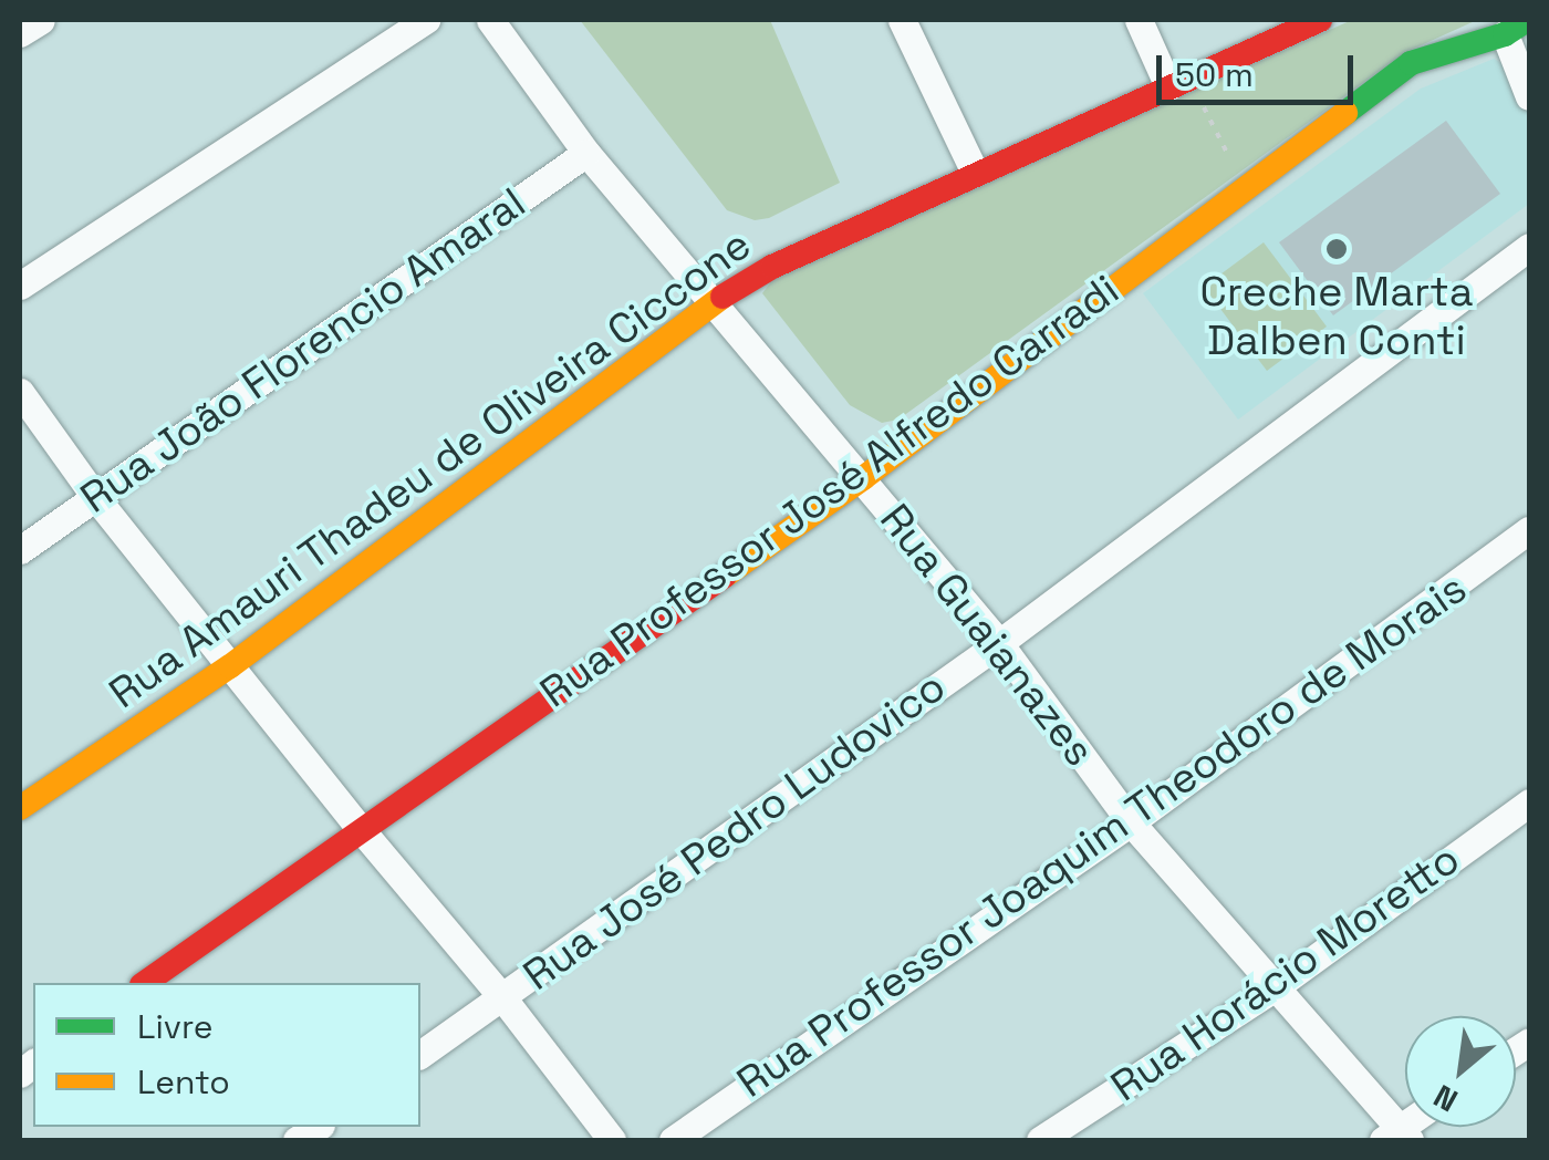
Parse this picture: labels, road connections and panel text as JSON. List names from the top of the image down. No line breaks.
{"streets":{"street":["Rua João Florencio Amaral","Rua Amauri Thadeu de Oliveira Ciccone","Rua Professor José Alfredo Carradi","Rua Guaianazes","Rua José Pedro Ludovico","Rua Professor Joaquim Theodoro de Morais","Rua Horácio Moretto"]},"crossings":[["Rua João Florencio Amaral","Rua Guaianazes"],["Rua Amauri Thadeu de Oliveira Ciccone","Rua Guaianazes"],["Rua Professor José Alfredo Carradi","Rua Guaianazes"],["Rua Guaianazes","Rua José Pedro Ludovico"],["Rua Guaianazes","Rua Professor Joaquim Theodoro de Morais"],["Rua Guaianazes","Rua Horácio Moretto"]],"places":["Creche Marta Dalben Conti"],"legend":["Livre","Lento"],"scale_bar":"50 m","north":"bottom left"}
